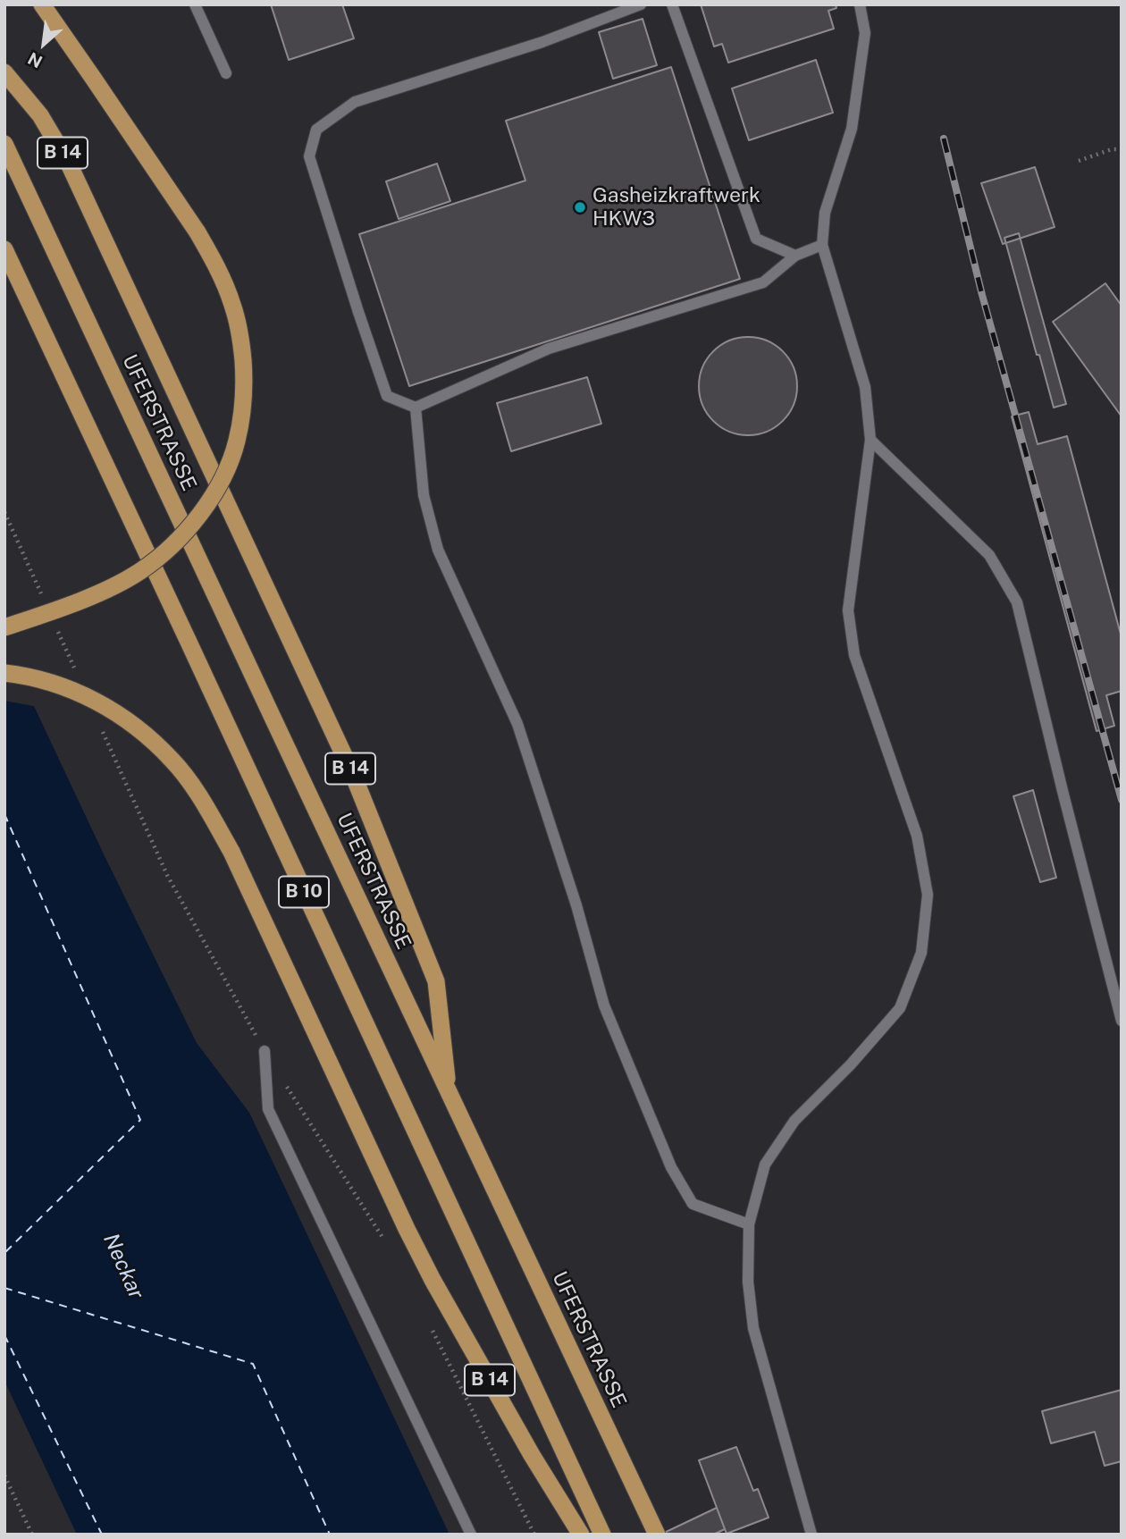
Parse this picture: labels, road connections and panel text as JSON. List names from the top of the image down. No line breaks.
{"streets":{"highway":["B 14","UFERSTRASSE","B 10"]},"crossings":[["B 14","UFERSTRASSE"]],"water":["Neckar"],"places":["Gasheizkraftwerk HKW3"],"north":"bottom left"}
